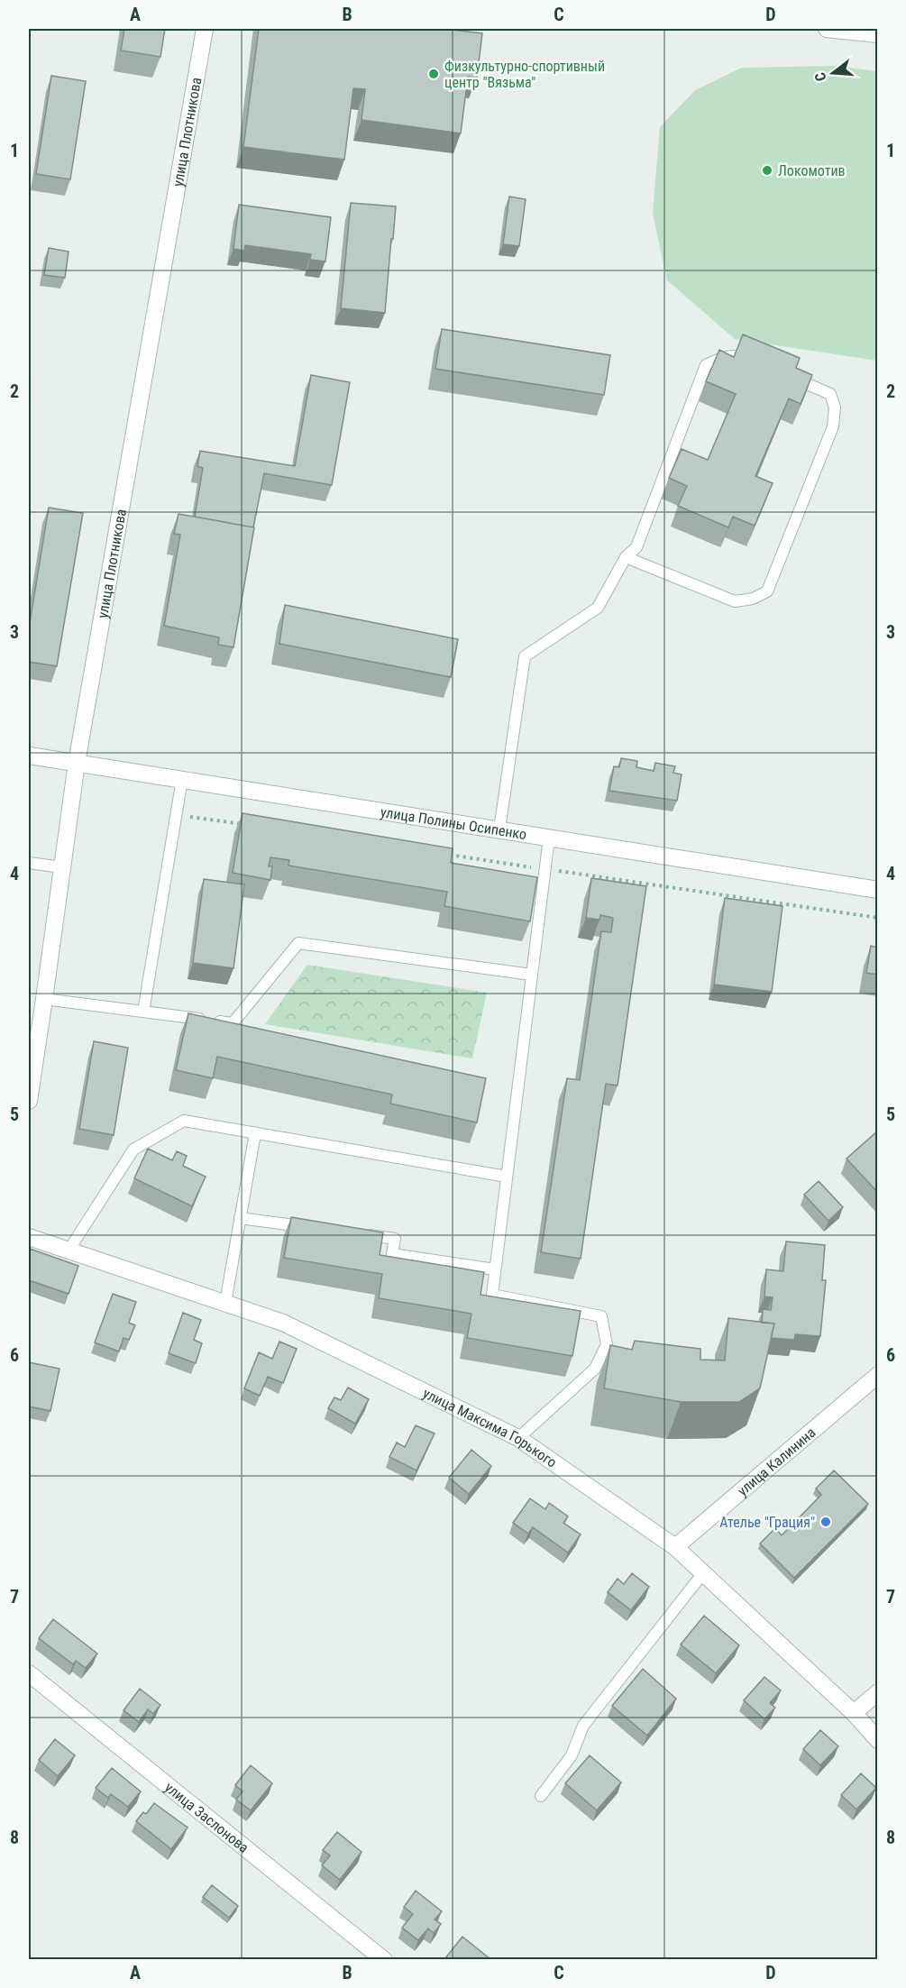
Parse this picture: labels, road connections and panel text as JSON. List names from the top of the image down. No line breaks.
{"streets":{"street":["улица Плотникова","улица Полины Осипенко","улица Максима Горького","улица Калинина","улица Заслонова"]},"crossings":[["улица Плотникова","улица Полины Осипенко"],["улица Максима Горького","улица Калинина"]],"places":["Физкультурно-спортивный центр \"Вязьма\"","Локомотив","Ателье \"Грация\""],"north":"left","grid":{"columns":["A","B","C","D"],"rows":["1","2","3","4","5","6","7","8"]}}
